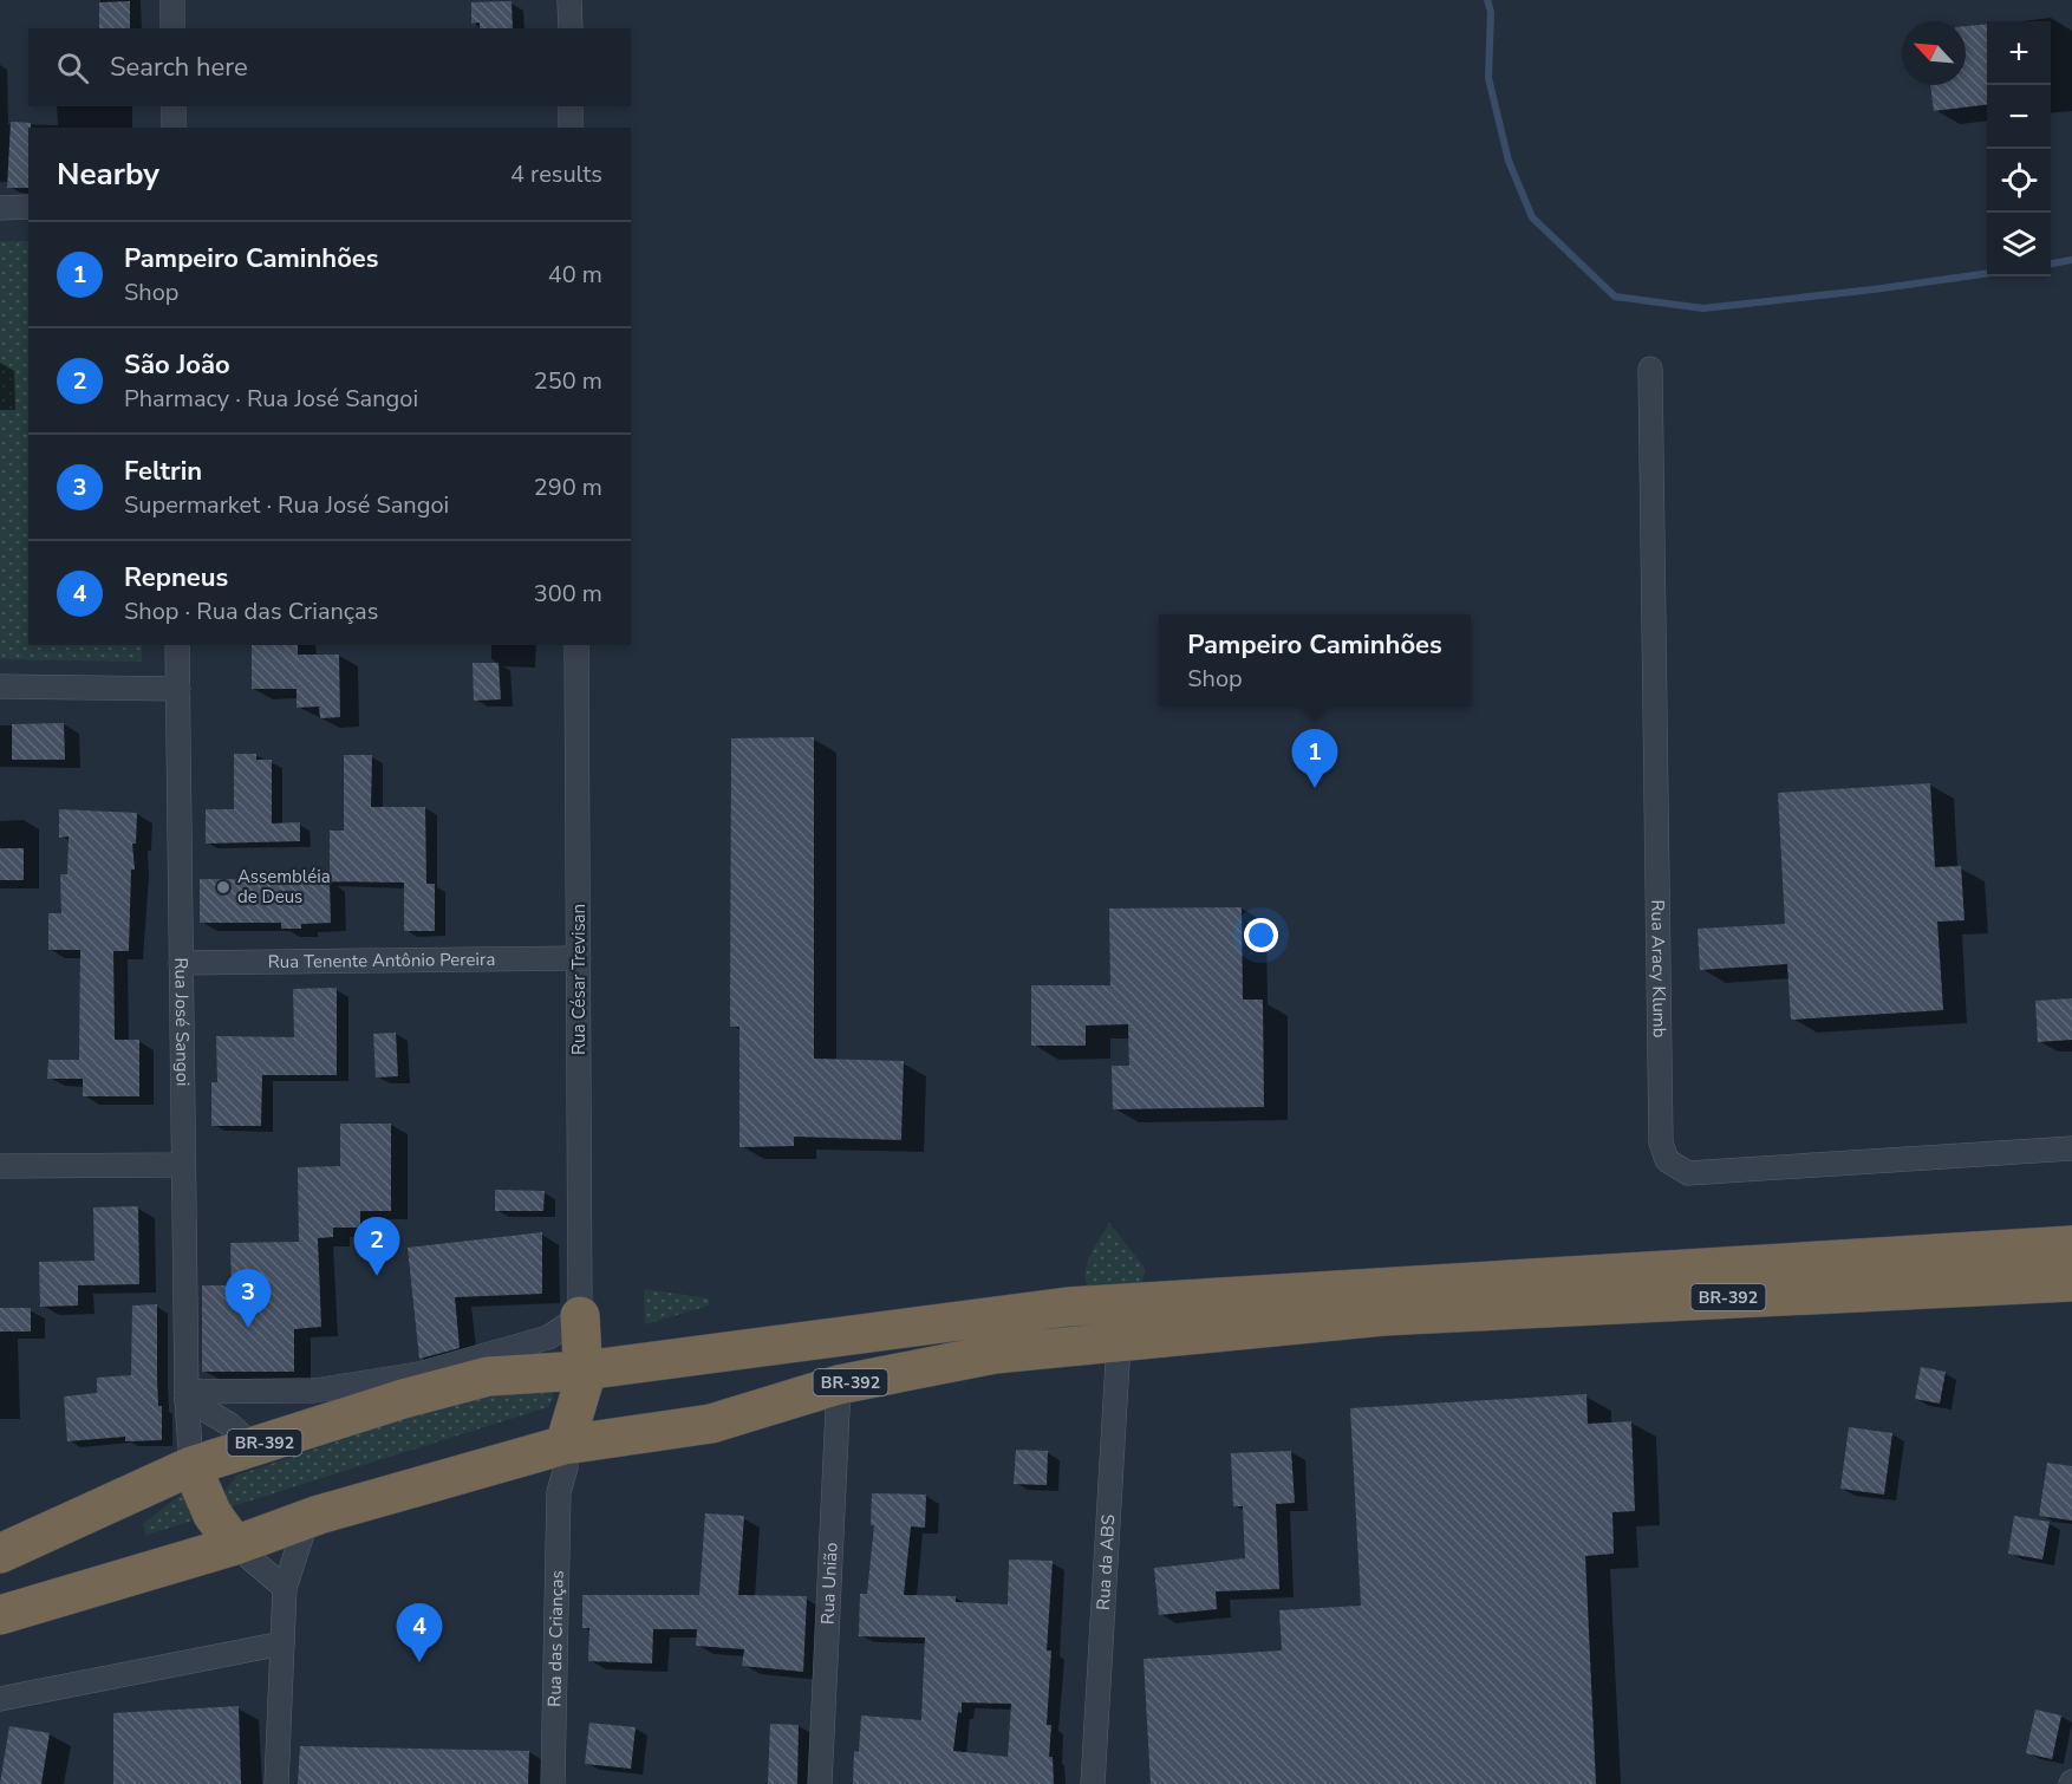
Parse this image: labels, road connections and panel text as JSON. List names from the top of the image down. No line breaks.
{"streets":{"highway":["BR-392"],"street":["Rua Tenente Antônio Pereira","Rua Aracy Klumb","Rua César Trevisan","Rua José Sangoi","Rua da ABS","Rua União","Rua das Crianças"]},"crossings":[["Rua Tenente Antônio Pereira","Rua César Trevisan"],["Rua Tenente Antônio Pereira","Rua José Sangoi"],["Rua César Trevisan","BR-392"],["Rua José Sangoi","BR-392"],["BR-392","Rua da ABS"],["BR-392","Rua União"],["BR-392","Rua das Crianças"]],"places":["Assembléia de Deus"],"north":"top left","page":{"map_buttons":["+","−"],"search":"Search here","heading":["Nearby","4 results"],"list":[{"mark":"1","name":"Pampeiro Caminhões","note":"Shop","value":"40 m"},{"mark":"2","name":"São João","note":"Pharmacy · Rua José Sangoi","value":"250 m"},{"mark":"3","name":"Feltrin","note":"Supermarket · Rua José Sangoi","value":"290 m"},{"mark":"4","name":"Repneus","note":"Shop · Rua das Crianças","value":"300 m"}],"popup":["Pampeiro Caminhões","Shop"],"pins":["1","2","3","4"]}}
